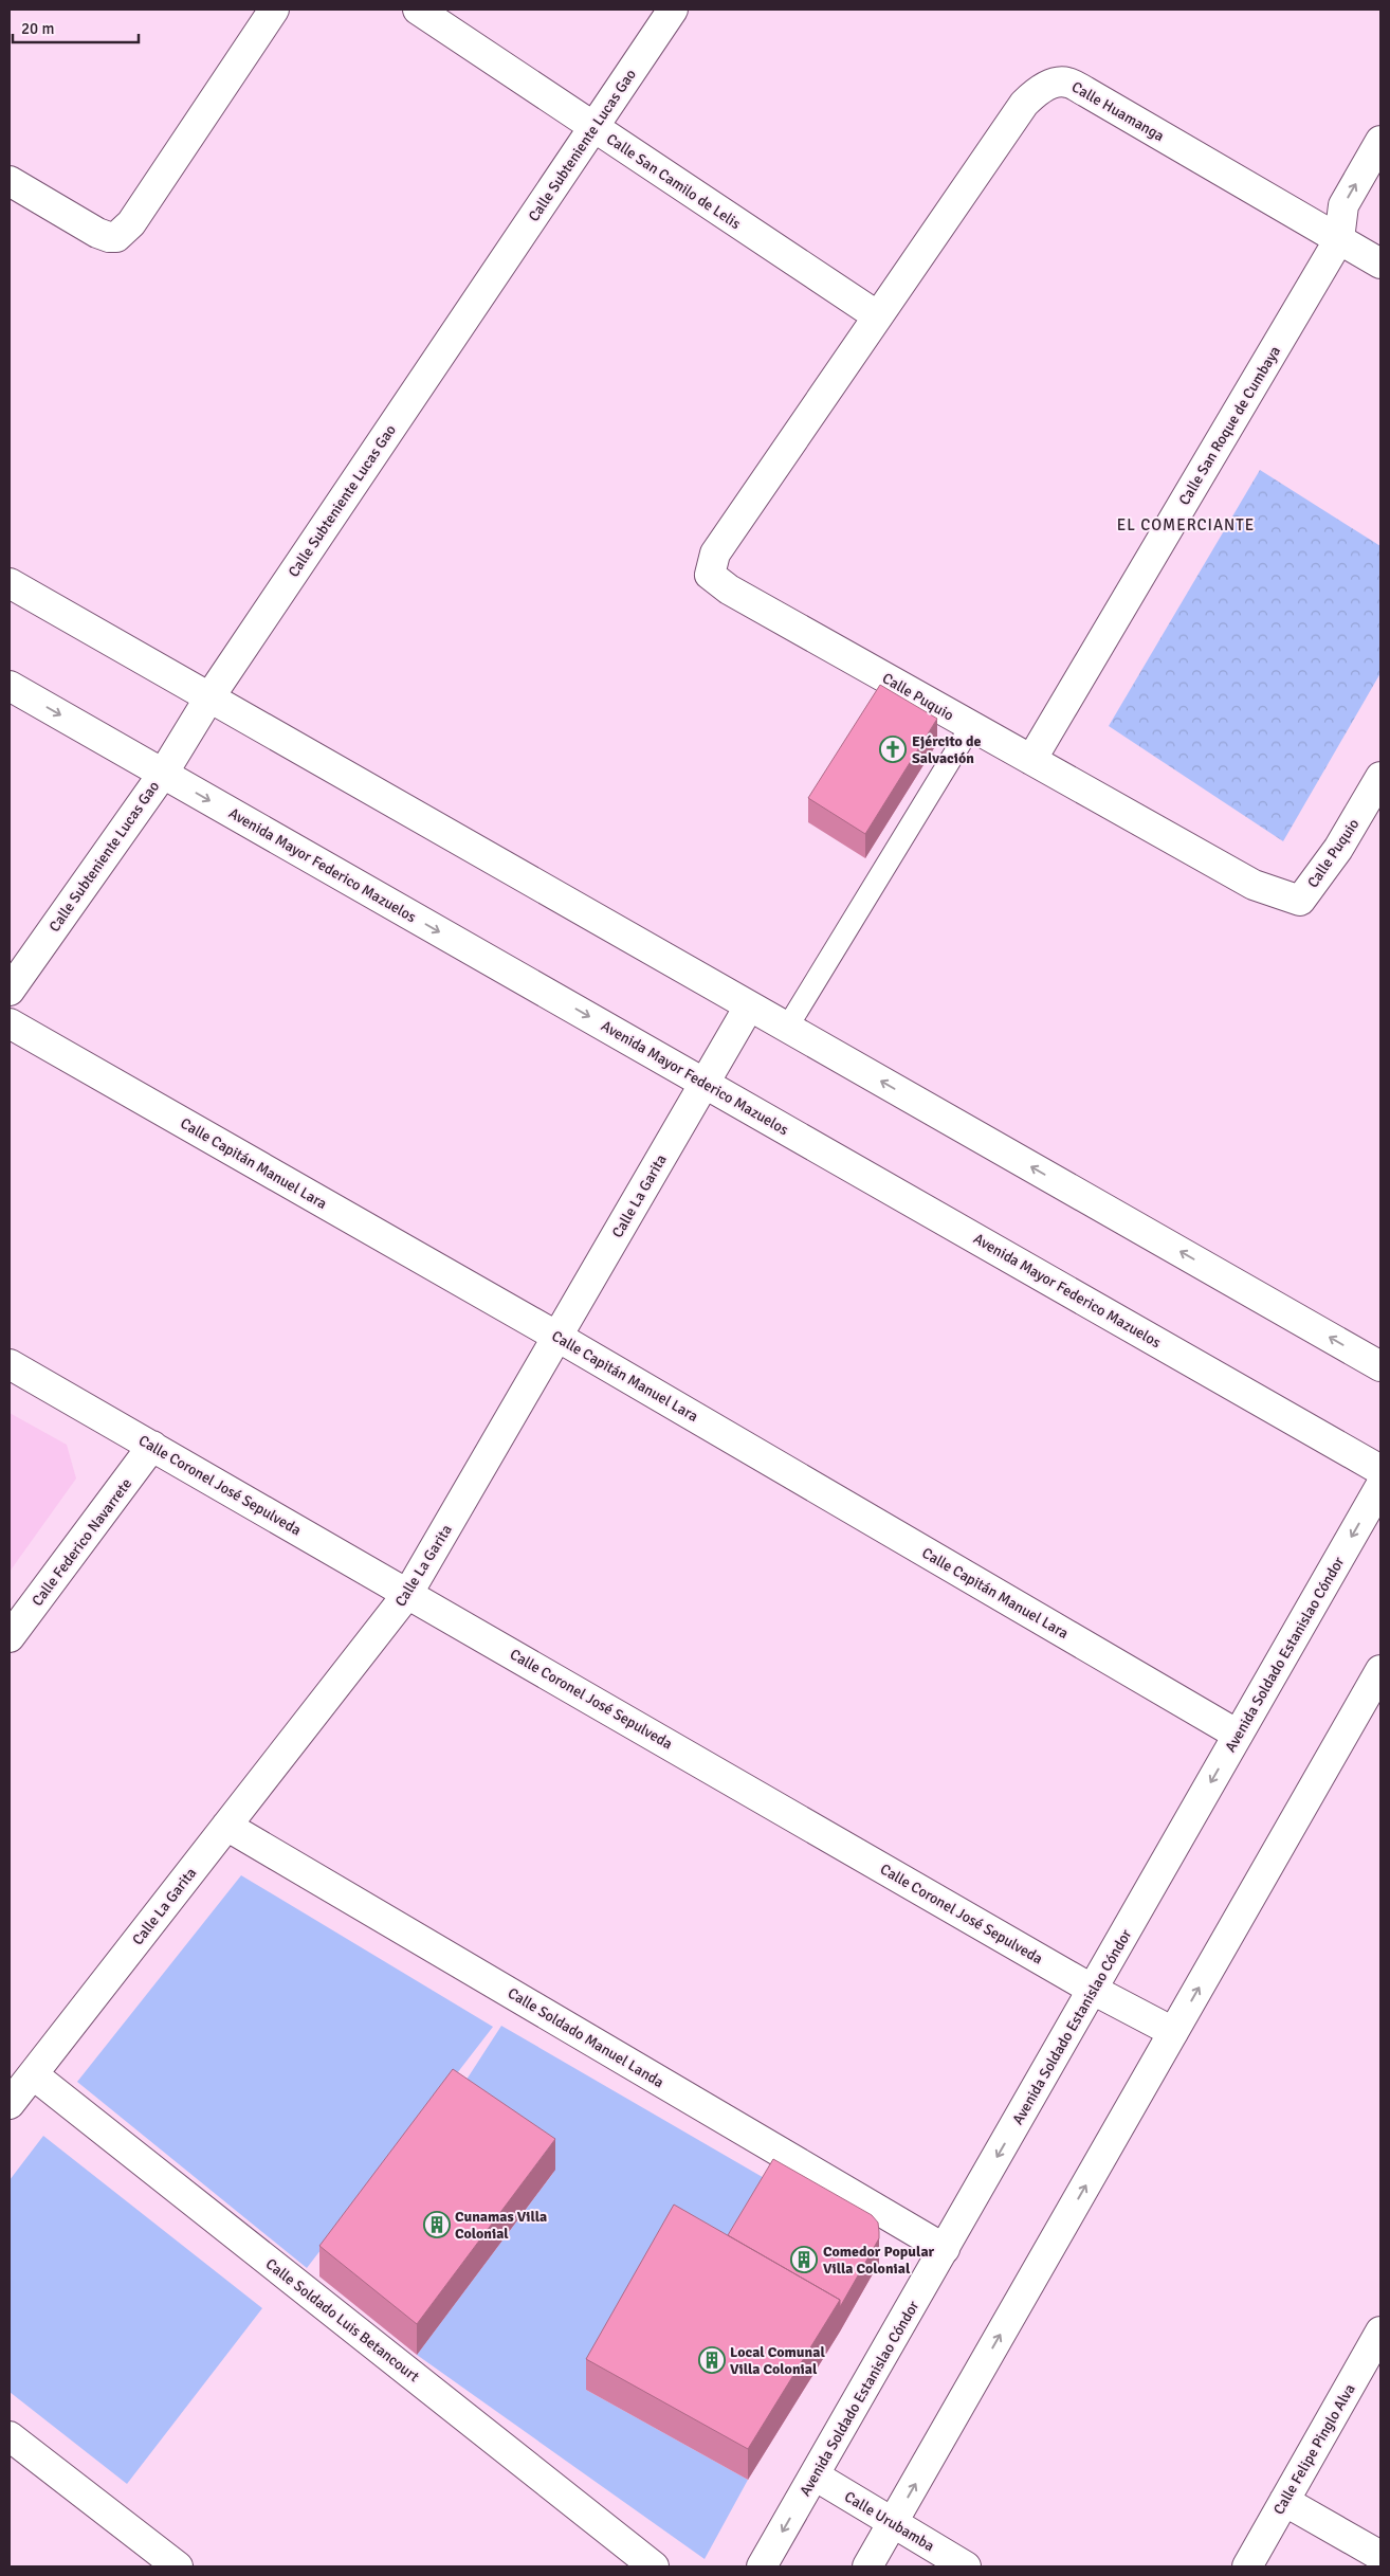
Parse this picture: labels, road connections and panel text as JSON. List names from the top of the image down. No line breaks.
{"streets":{"street":["Calle Huamanga","Calle Subteniente Lucas Gao","Calle San Camilo de Lelis","Calle San Roque de Cumbaya","Calle Puquio","Avenida Mayor Federico Mazuelos","Calle Capitán Manuel Lara","Calle La Garita","Calle Coronel José Sepulveda","Calle Federico Navarrete","Avenida Soldado Estanislao Cóndor","Calle Soldado Manuel Landa","Calle Soldado Luis Betancourt","Calle Felipe Pinglo Alva","Calle Urubamba"]},"crossings":[["Calle Huamanga","Calle San Camilo de Lelis"],["Calle Huamanga","Calle San Roque de Cumbaya"],["Calle Huamanga","Calle Puquio"],["Calle Subteniente Lucas Gao","Calle San Camilo de Lelis"],["Calle Subteniente Lucas Gao","Avenida Mayor Federico Mazuelos"],["Calle San Camilo de Lelis","Calle Puquio"],["Calle San Roque de Cumbaya","Calle Puquio"],["Avenida Mayor Federico Mazuelos","Calle La Garita"],["Calle Capitán Manuel Lara","Calle La Garita"],["Calle Capitán Manuel Lara","Avenida Soldado Estanislao Cóndor"],["Calle La Garita","Calle Coronel José Sepulveda"],["Calle La Garita","Calle Soldado Manuel Landa"],["Calle La Garita","Calle Soldado Luis Betancourt"],["Calle Coronel José Sepulveda","Calle Federico Navarrete"],["Calle Coronel José Sepulveda","Avenida Soldado Estanislao Cóndor"],["Avenida Soldado Estanislao Cóndor","Calle Soldado Manuel Landa"],["Avenida Soldado Estanislao Cóndor","Calle Urubamba"]],"districts":["EL COMERCIANTE"],"places":{"church":["Ejército de Salvación"],"building":["Cunamas Villa Colonial","Comedor Popular Villa Colonial","Local Comunal Villa Colonial"]},"scale_bar":"20 m"}
